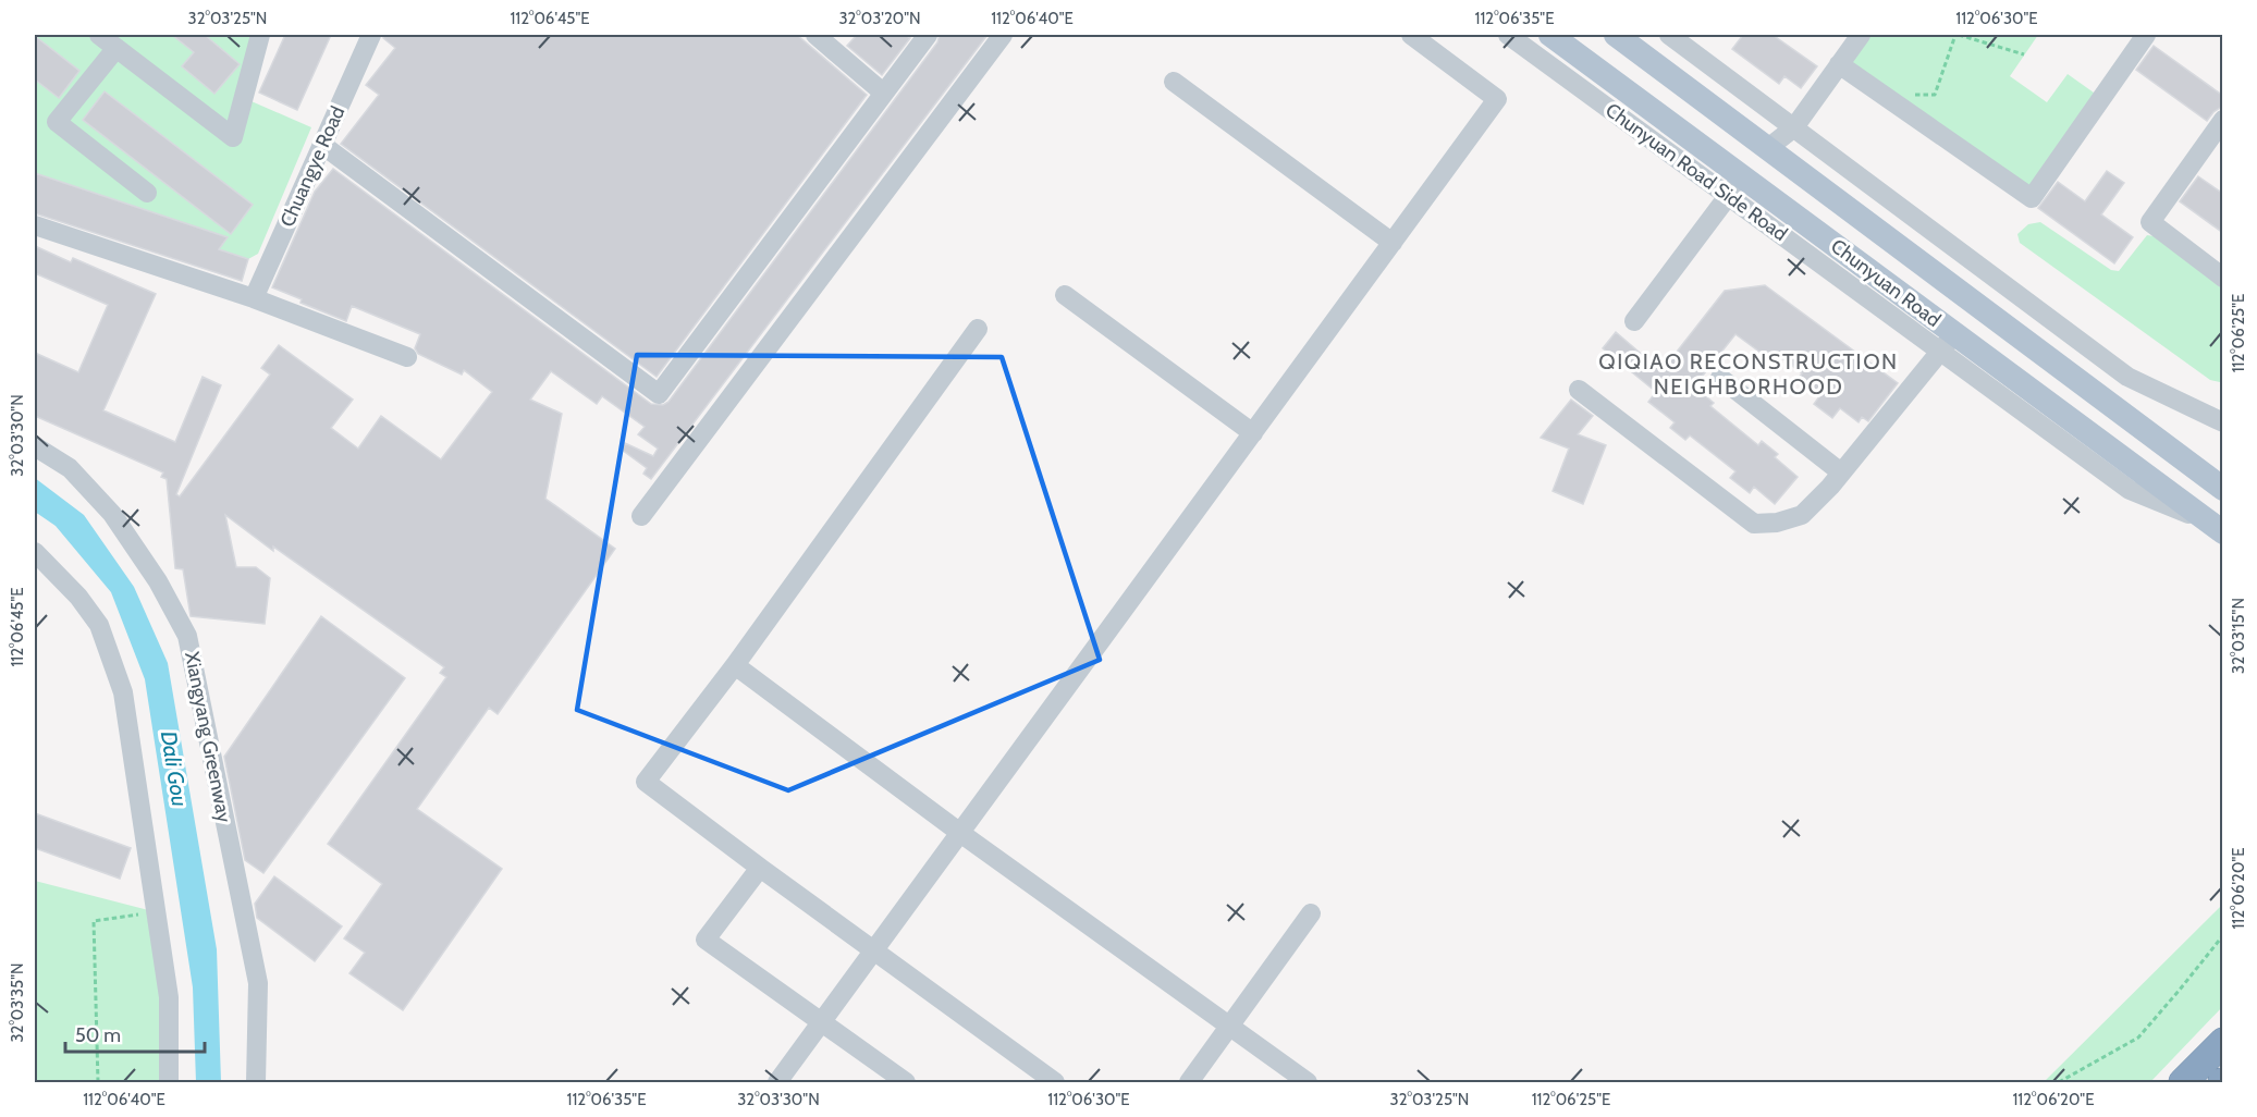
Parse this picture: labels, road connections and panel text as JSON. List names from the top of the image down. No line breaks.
{"streets":{"main road":["Chunyuan Road"],"street":["Chuangye Road","Chunyuan Road Side Road","Xiangyang Greenway"]},"crossings":[["Chunyuan Road Side Road","Chunyuan Road"]],"districts":["QIQIAO RECONSTRUCTION NEIGHBORHOOD"],"water":["Dali Gou"],"scale_bar":"50 m","coordinates":["32°03'25\"N","112°06'45\"E","32°03'20\"N","112°06'40\"E","112°06'35\"E","112°06'30\"E","112°06'25\"E","32°03'30\"N","32°03'15\"N","112°06'20\"E","32°03'35\"N"]}
